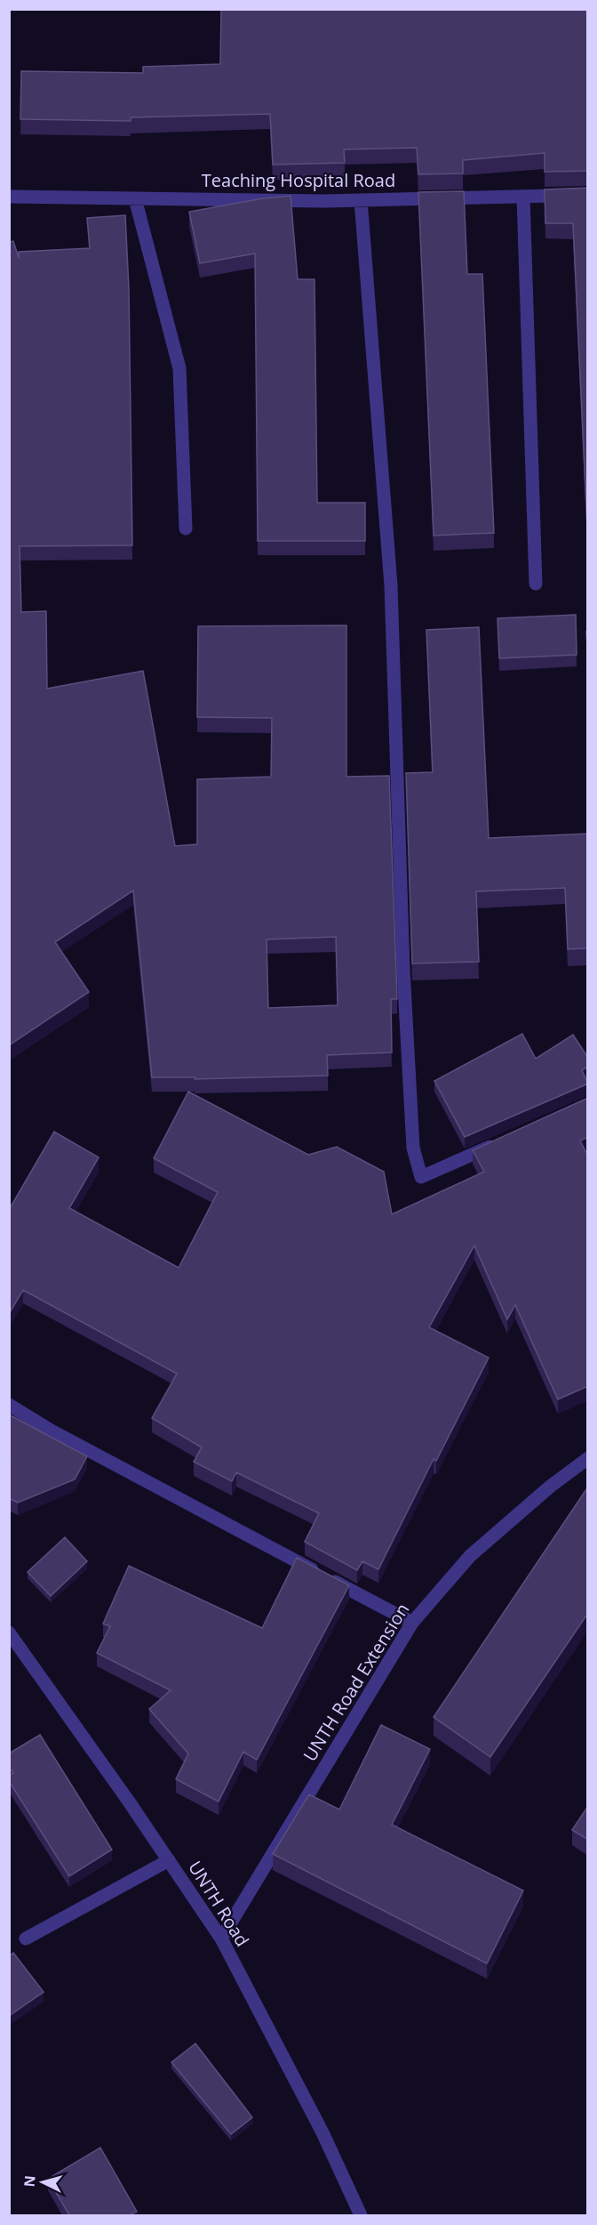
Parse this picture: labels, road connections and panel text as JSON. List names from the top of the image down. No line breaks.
{"streets":{"street":["Teaching Hospital Road","UNTH Road Extension","UNTH Road"]},"crossings":[["UNTH Road Extension","UNTH Road"]],"north":"left"}
